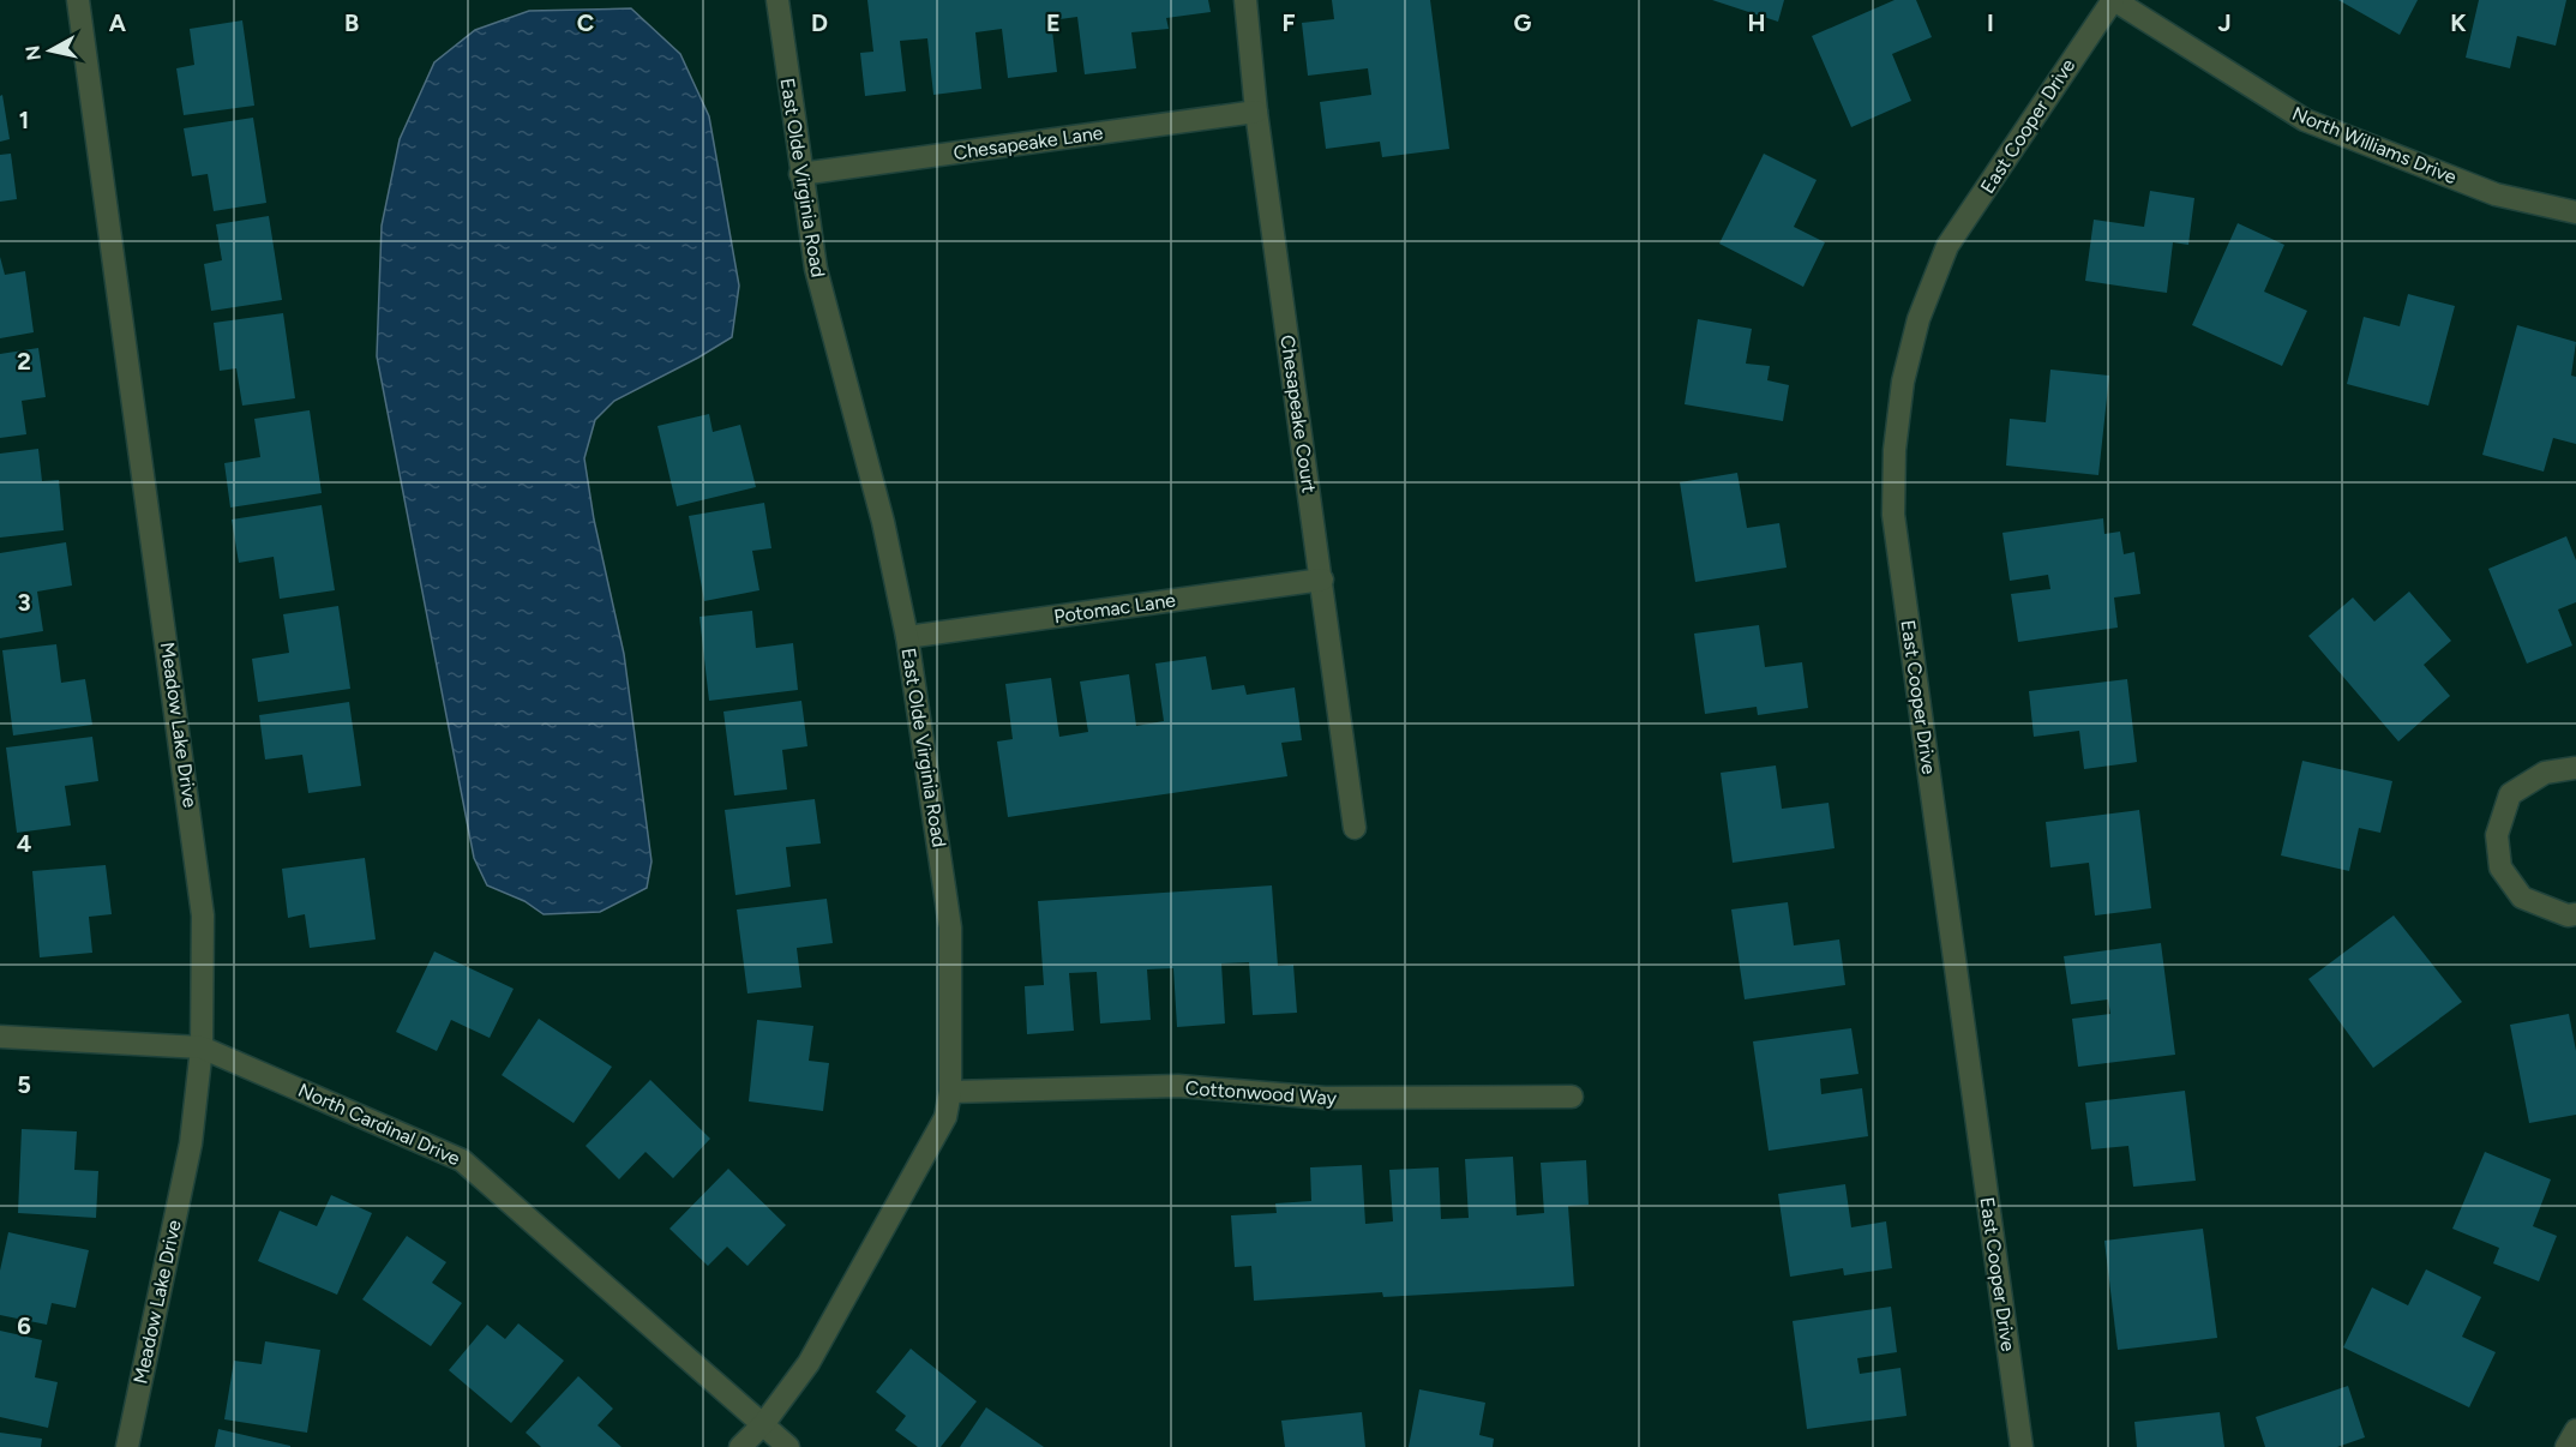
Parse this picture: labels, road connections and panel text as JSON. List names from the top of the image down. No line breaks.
{"streets":{"street":["East Cooper Drive","Chesapeake Lane","North Williams Drive","East Olde Virginia Road","Chesapeake Court","Potomac Lane","Meadow Lake Drive","Cottonwood Way","North Cardinal Drive"]},"crossings":[["East Cooper Drive","North Williams Drive"],["Chesapeake Lane","East Olde Virginia Road"],["Chesapeake Lane","Chesapeake Court"],["East Olde Virginia Road","Potomac Lane"],["East Olde Virginia Road","Cottonwood Way"],["East Olde Virginia Road","North Cardinal Drive"],["Chesapeake Court","Potomac Lane"],["Meadow Lake Drive","North Cardinal Drive"]],"north":"left","grid":{"columns":["A","B","C","D","E","F","G","H","I","J","K"],"rows":["1","2","3","4","5","6"]}}
